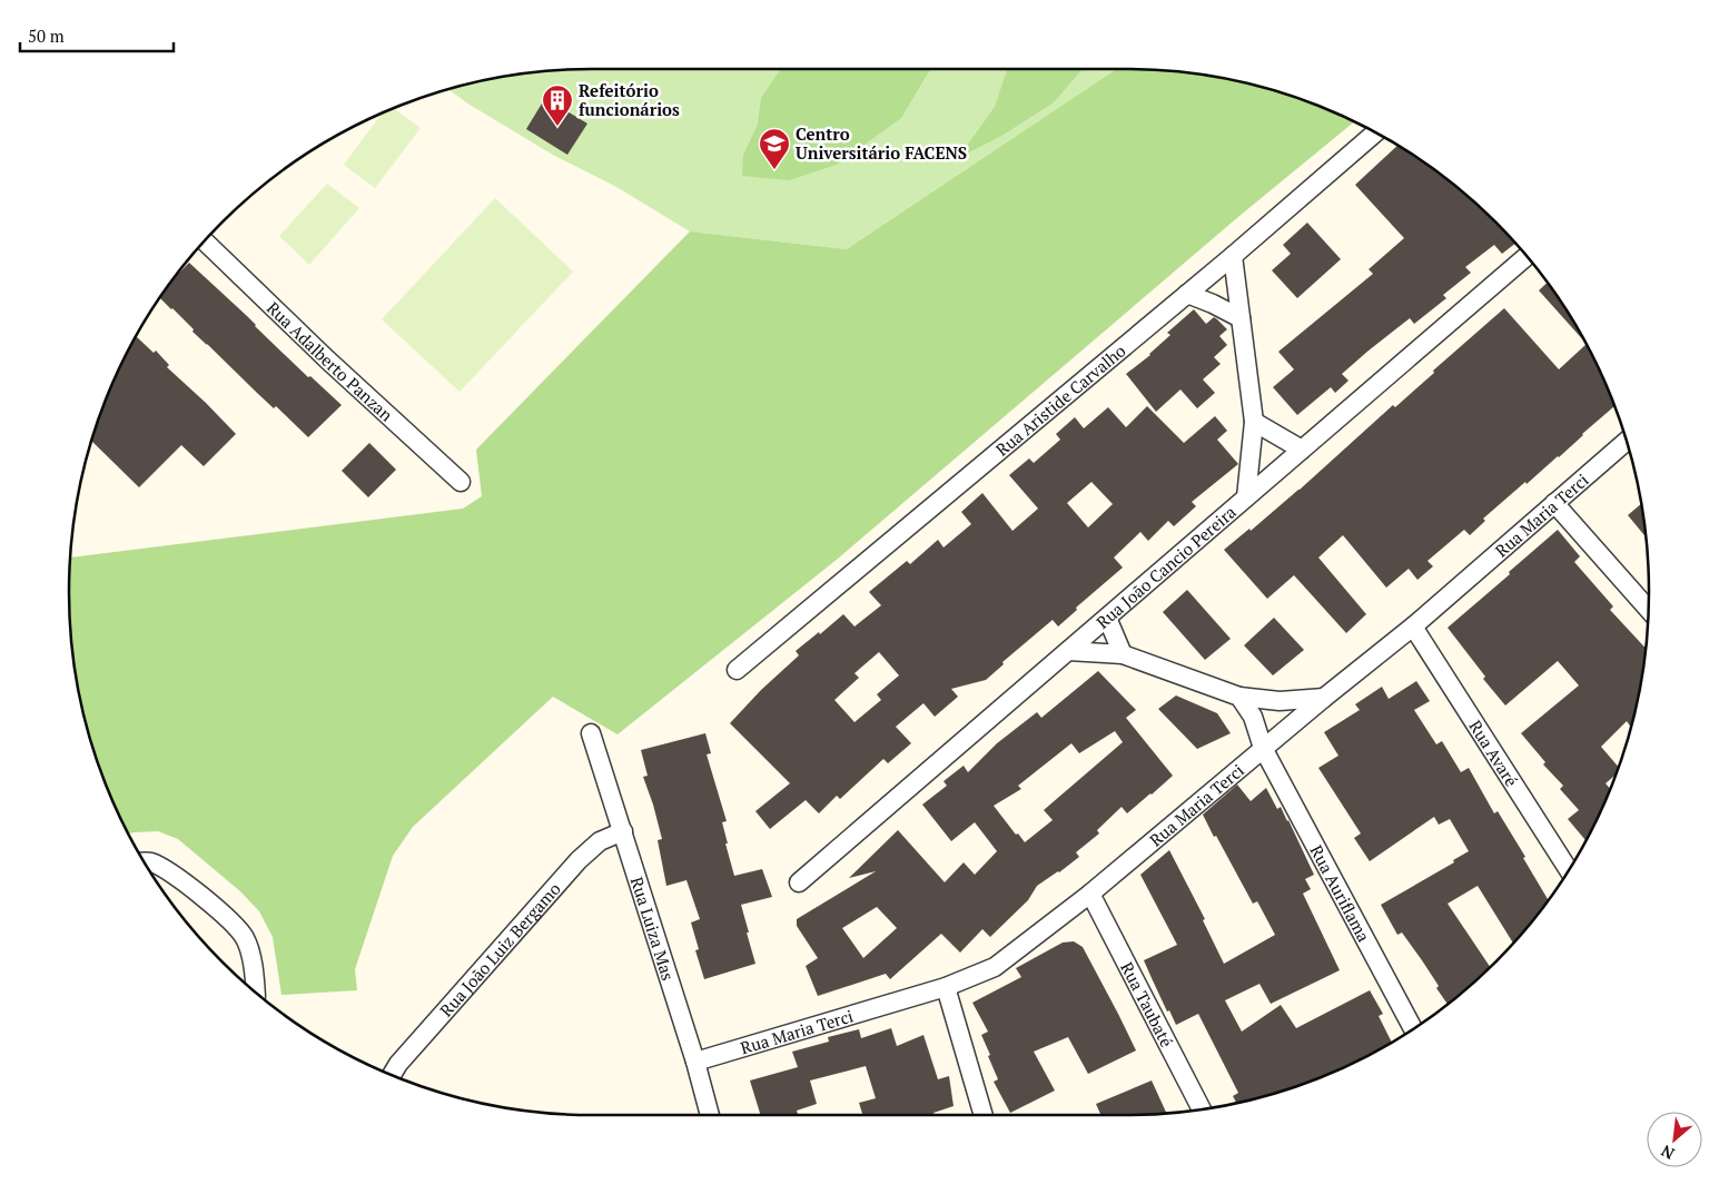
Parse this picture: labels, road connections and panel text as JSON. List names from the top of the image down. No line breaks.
{"streets":{"street":["Rua Adalberto Panzan","Rua Aristide Carvalho","Rua Maria Terci","Rua João Cancio Pereira","Rua Avaré","Rua Auriflama","Rua Luiza Mas","Rua João Luiz Bergamo","Rua Taubaté"]},"crossings":[["Rua Maria Terci","Rua Avaré"],["Rua Maria Terci","Rua Auriflama"],["Rua Maria Terci","Rua Luiza Mas"],["Rua Maria Terci","Rua Taubaté"],["Rua Luiza Mas","Rua João Luiz Bergamo"]],"places":{"building":["Refeitório funcionários"],"school or university":["Centro Universitário FACENS"]},"scale_bar":"50 m","north":"bottom left"}
